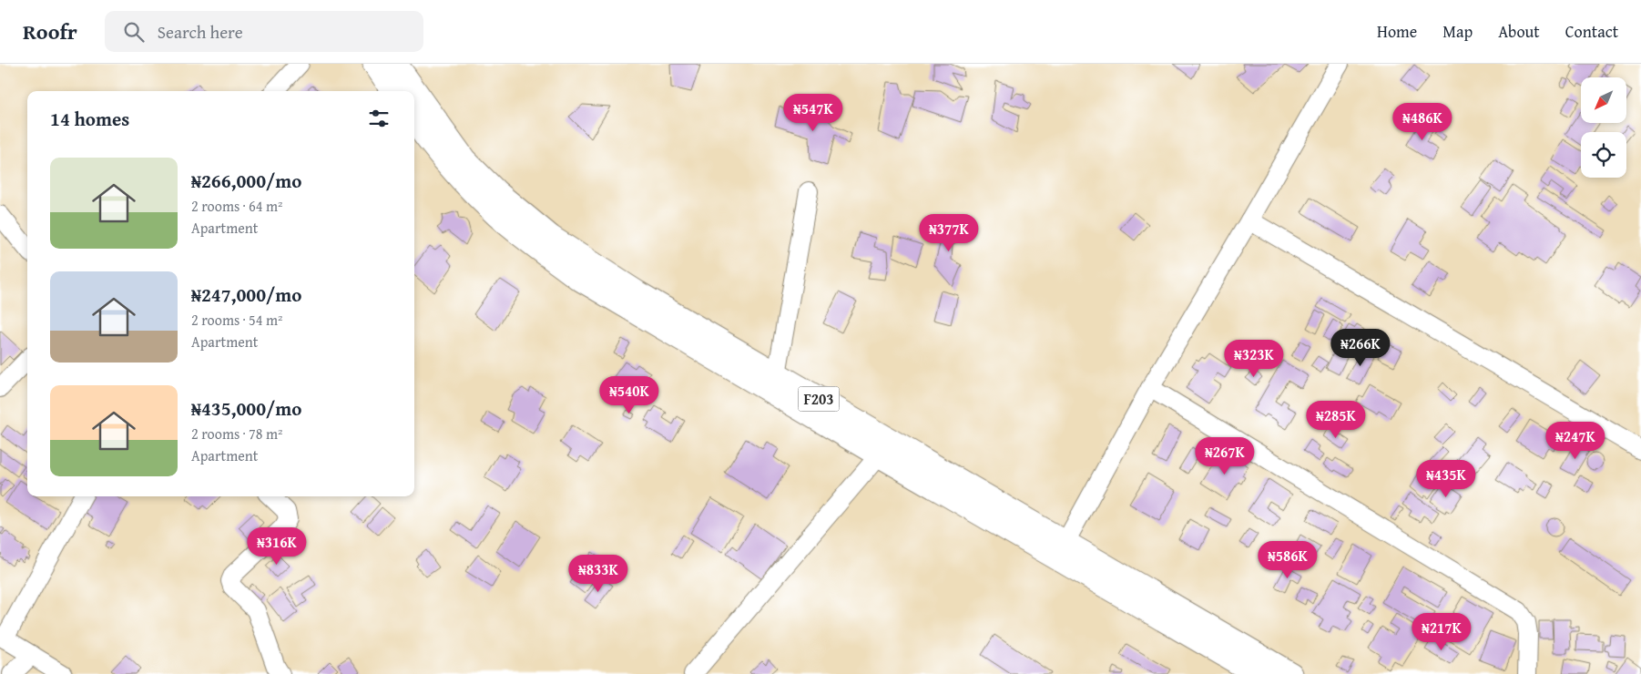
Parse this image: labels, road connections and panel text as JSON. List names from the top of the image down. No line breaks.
{"streets":{"main road":["F203"]},"north":"bottom left","page":{"header":"Roofr","search":"Search here","nav":["Home","Map","About","Contact"],"heading":"14 homes","price":["₦547K","₦486K","₦377K","₦266K","₦323K","₦540K","₦285K","₦247K","₦267K","₦435K","₦316K","₦586K","₦833K","₦217K"],"list":[{"name":"₦266,000/mo","note":"2 rooms · 64 m² · Apartment"},{"name":"₦247,000/mo","note":"2 rooms · 54 m² · Apartment"},{"name":"₦435,000/mo","note":"2 rooms · 78 m² · Apartment"}]}}
